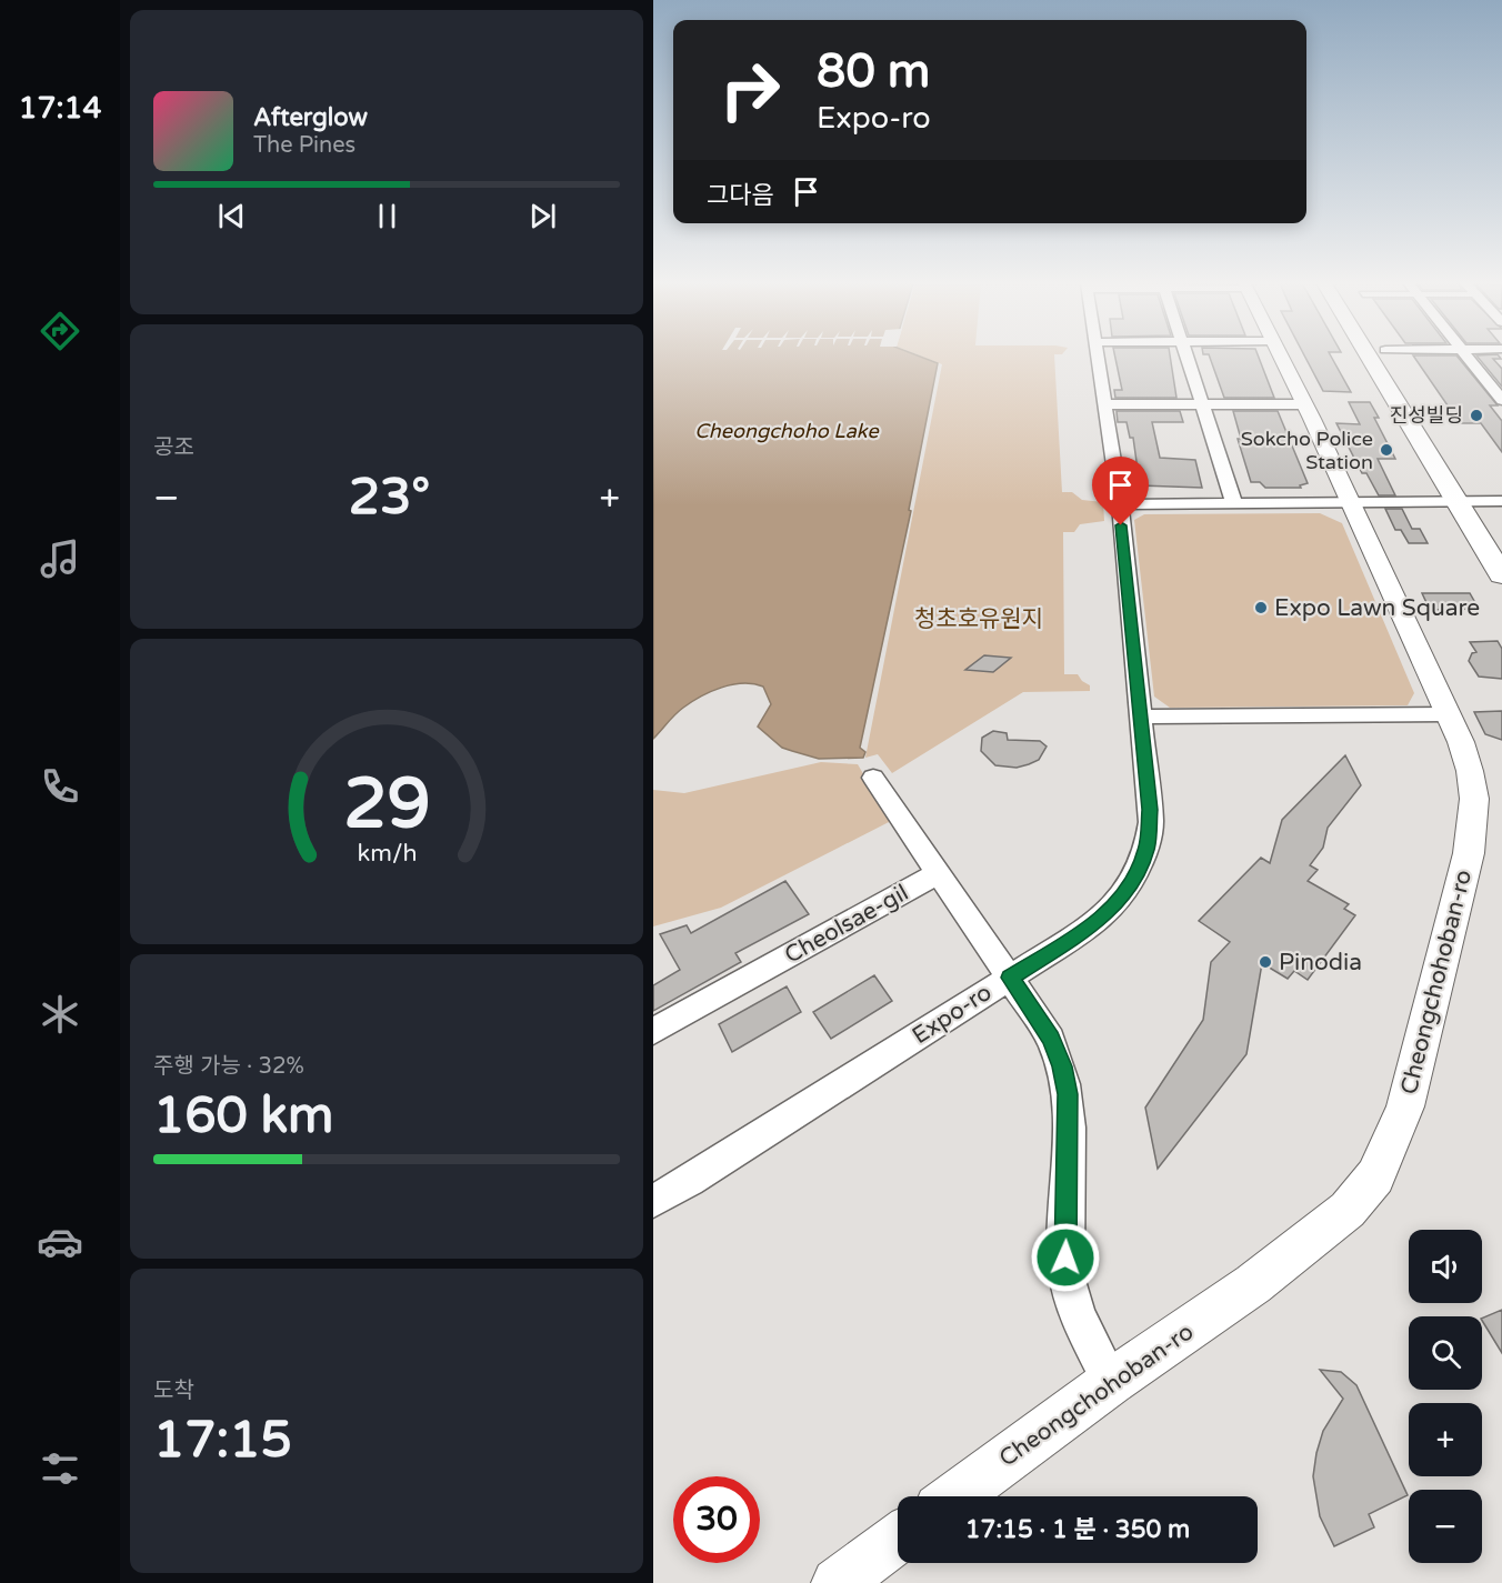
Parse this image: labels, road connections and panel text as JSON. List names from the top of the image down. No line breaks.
{"streets":{"street":["Cheolsae-gil","Cheongchohoban-ro","Expo-ro"]},"water":["Cheongchoho Lake"],"parks":["청초호유원지"],"places":["진성빌딩","Sokcho Police Station","Expo Lawn Square","Pinodia"],"page":{"tabs":"17:14","turn":["80 m","Expo-ro"],"song":["Afterglow","The Pines"],"then":"그다음","tile":["공조",["주행 가능 · 32%","160 km"],["도착","17:15"]],"heat":["−","23°","+"],"map_buttons":["+","−"],"limit":"30","trip":"17:15 · 1 분 · 350 m","gauge":["29","km/h"]}}
